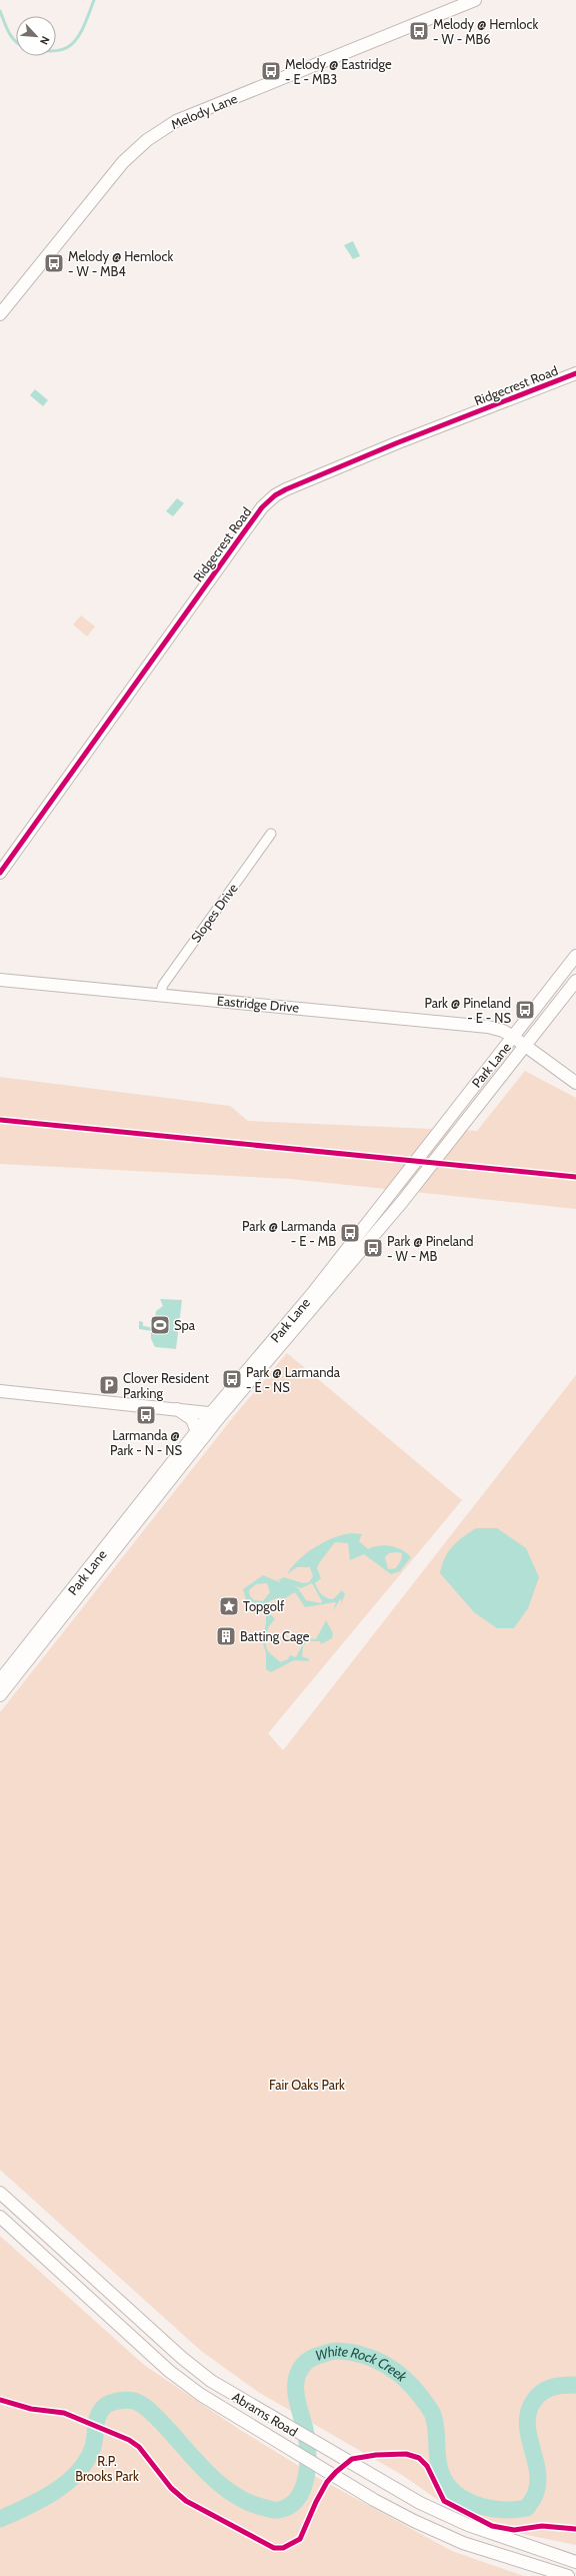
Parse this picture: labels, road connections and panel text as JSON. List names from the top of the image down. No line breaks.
{"streets":{"main road":["Melody Lane","Ridgecrest Road","Eastridge Drive","Park Lane","Abrams Road"],"street":["Slopes Drive"]},"crossings":[["Slopes Drive","Eastridge Drive"],["Eastridge Drive","Park Lane"]],"water":["White Rock Creek"],"parks":["Fair Oaks Park","R.P. Brooks Park"],"places":{"bus stop":["Melody @ Hemlock - W - MB6","Melody @ Eastridge - E - MB3","Melody @ Hemlock - W - MB4","Park @ Pineland - E - NS","Park @ Larmanda - E - MB","Park @ Pineland - W - MB","Park @ Larmanda - E - NS","Larmanda @ Park - N - NS"],"sports":["Spa"],"parking":["Clover Resident Parking"],"place":["Topgolf"],"building":["Batting Cage"]},"north":"bottom right"}
